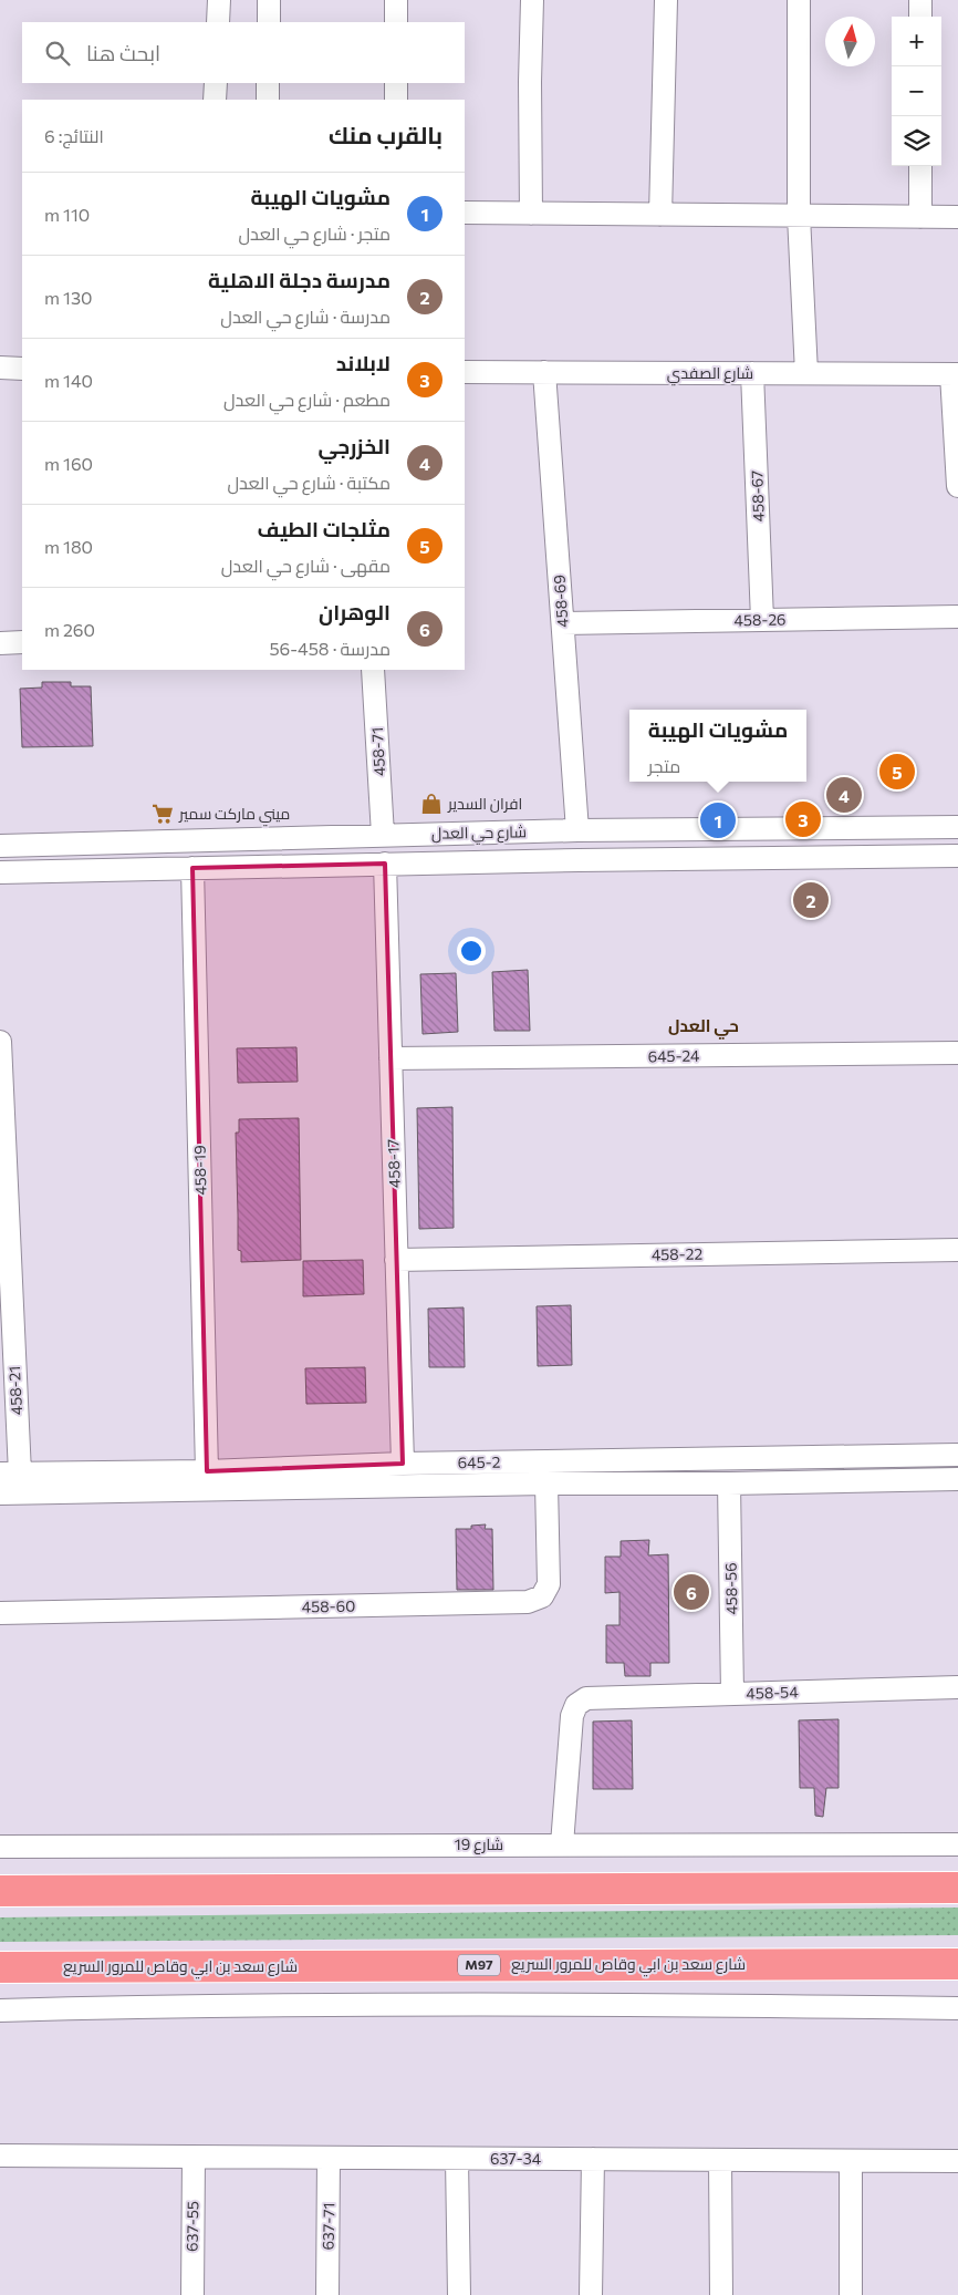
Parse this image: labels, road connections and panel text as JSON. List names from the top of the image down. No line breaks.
{"streets":{"highway":["شارع سعد بن ابي وقاص للمرور السريع","M97"],"street":["شارع الصفدي","458-67","458-69","458-26","458-71","شارع حي العدل","645-24","458-17","458-19","458-22","458-21","645-2","458-56","458-60","458-54","شارع 19","637-34","637-55","637-71"]},"crossings":[["شارع الصفدي","458-67"],["شارع الصفدي","458-69"],["458-67","458-26"],["458-69","458-26"],["458-69","شارع حي العدل"],["458-71","شارع حي العدل"],["شارع حي العدل","458-17"],["شارع حي العدل","458-19"],["645-24","458-17"],["458-17","458-22"],["458-17","645-2"],["458-19","645-2"],["458-21","645-2"],["645-2","458-56"],["645-2","458-60"],["458-56","458-54"],["458-54","شارع 19"],["637-34","637-55"],["637-34","637-71"]],"districts":["حي العدل"],"places":{"shop":["افران السدير"],"supermarket":["ميني ماركت سمير"]},"north":"top","page":{"map_buttons":["+","−"],"search":"ابحث هنا","heading":["بالقرب منك","النتائج: 6"],"list":[{"mark":"1","name":"مشويات الهيبة","note":"متجر · شارع حي العدل","value":"110 m"},{"mark":"2","name":"مدرسة دجلة الاهلية","note":"مدرسة · شارع حي العدل","value":"130 m"},{"mark":"3","name":"لابلاند","note":"مطعم · شارع حي العدل","value":"140 m"},{"mark":"4","name":"الخزرجي","note":"مكتبة · شارع حي العدل","value":"160 m"},{"mark":"5","name":"مثلجات الطيف","note":"مقهى · شارع حي العدل","value":"180 m"},{"mark":"6","name":"الوهران","note":"مدرسة · 458-56","value":"260 m"}],"popup":["مشويات الهيبة","متجر"],"pins":["5","4","3","1","2","6"]}}
